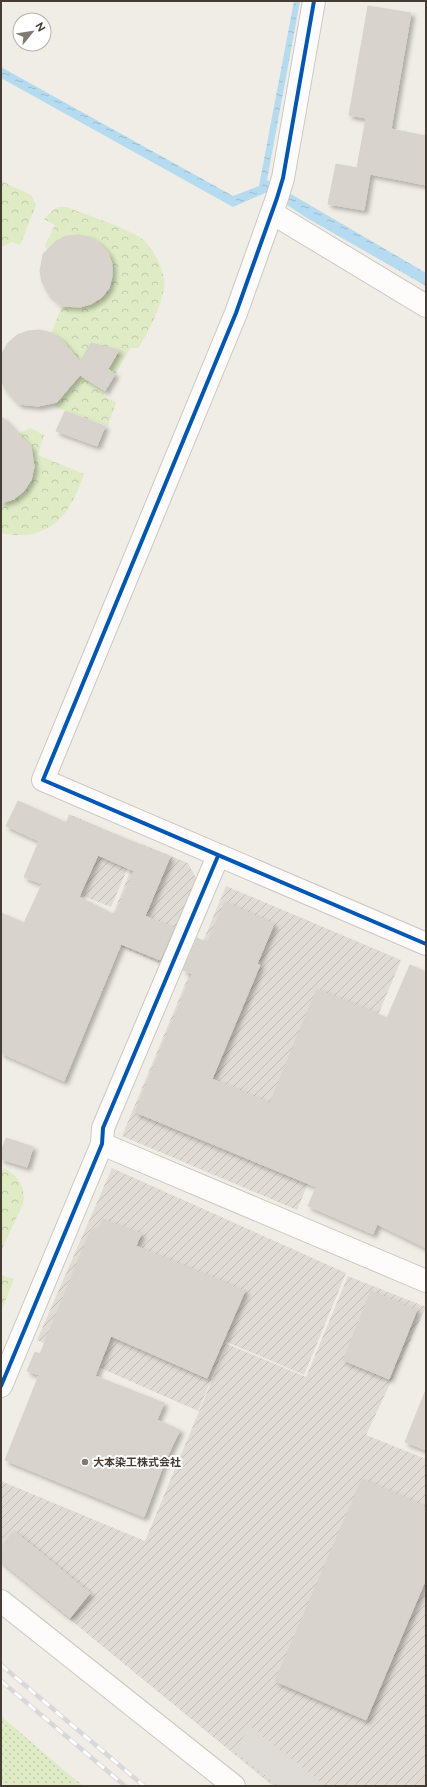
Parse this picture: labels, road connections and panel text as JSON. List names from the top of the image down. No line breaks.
{"places":["大本染工株式会社"],"north":"top right"}
